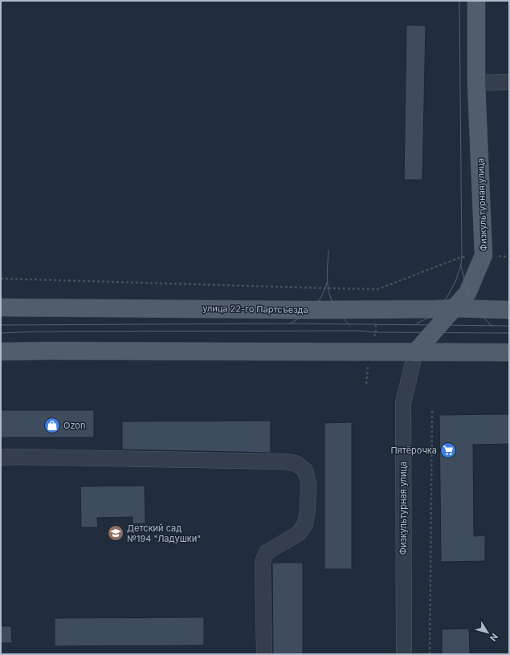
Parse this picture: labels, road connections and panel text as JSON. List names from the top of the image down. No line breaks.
{"streets":{"main road":["Физкультурная улица","улица 22-го Партсъезда"]},"crossings":[["Физкультурная улица","улица 22-го Партсъезда"]],"places":{"shop":["Ozon"],"supermarket":["Пятёрочка"],"school or university":["Детский сад №194 \"Ладушки\""]},"north":"bottom right"}
